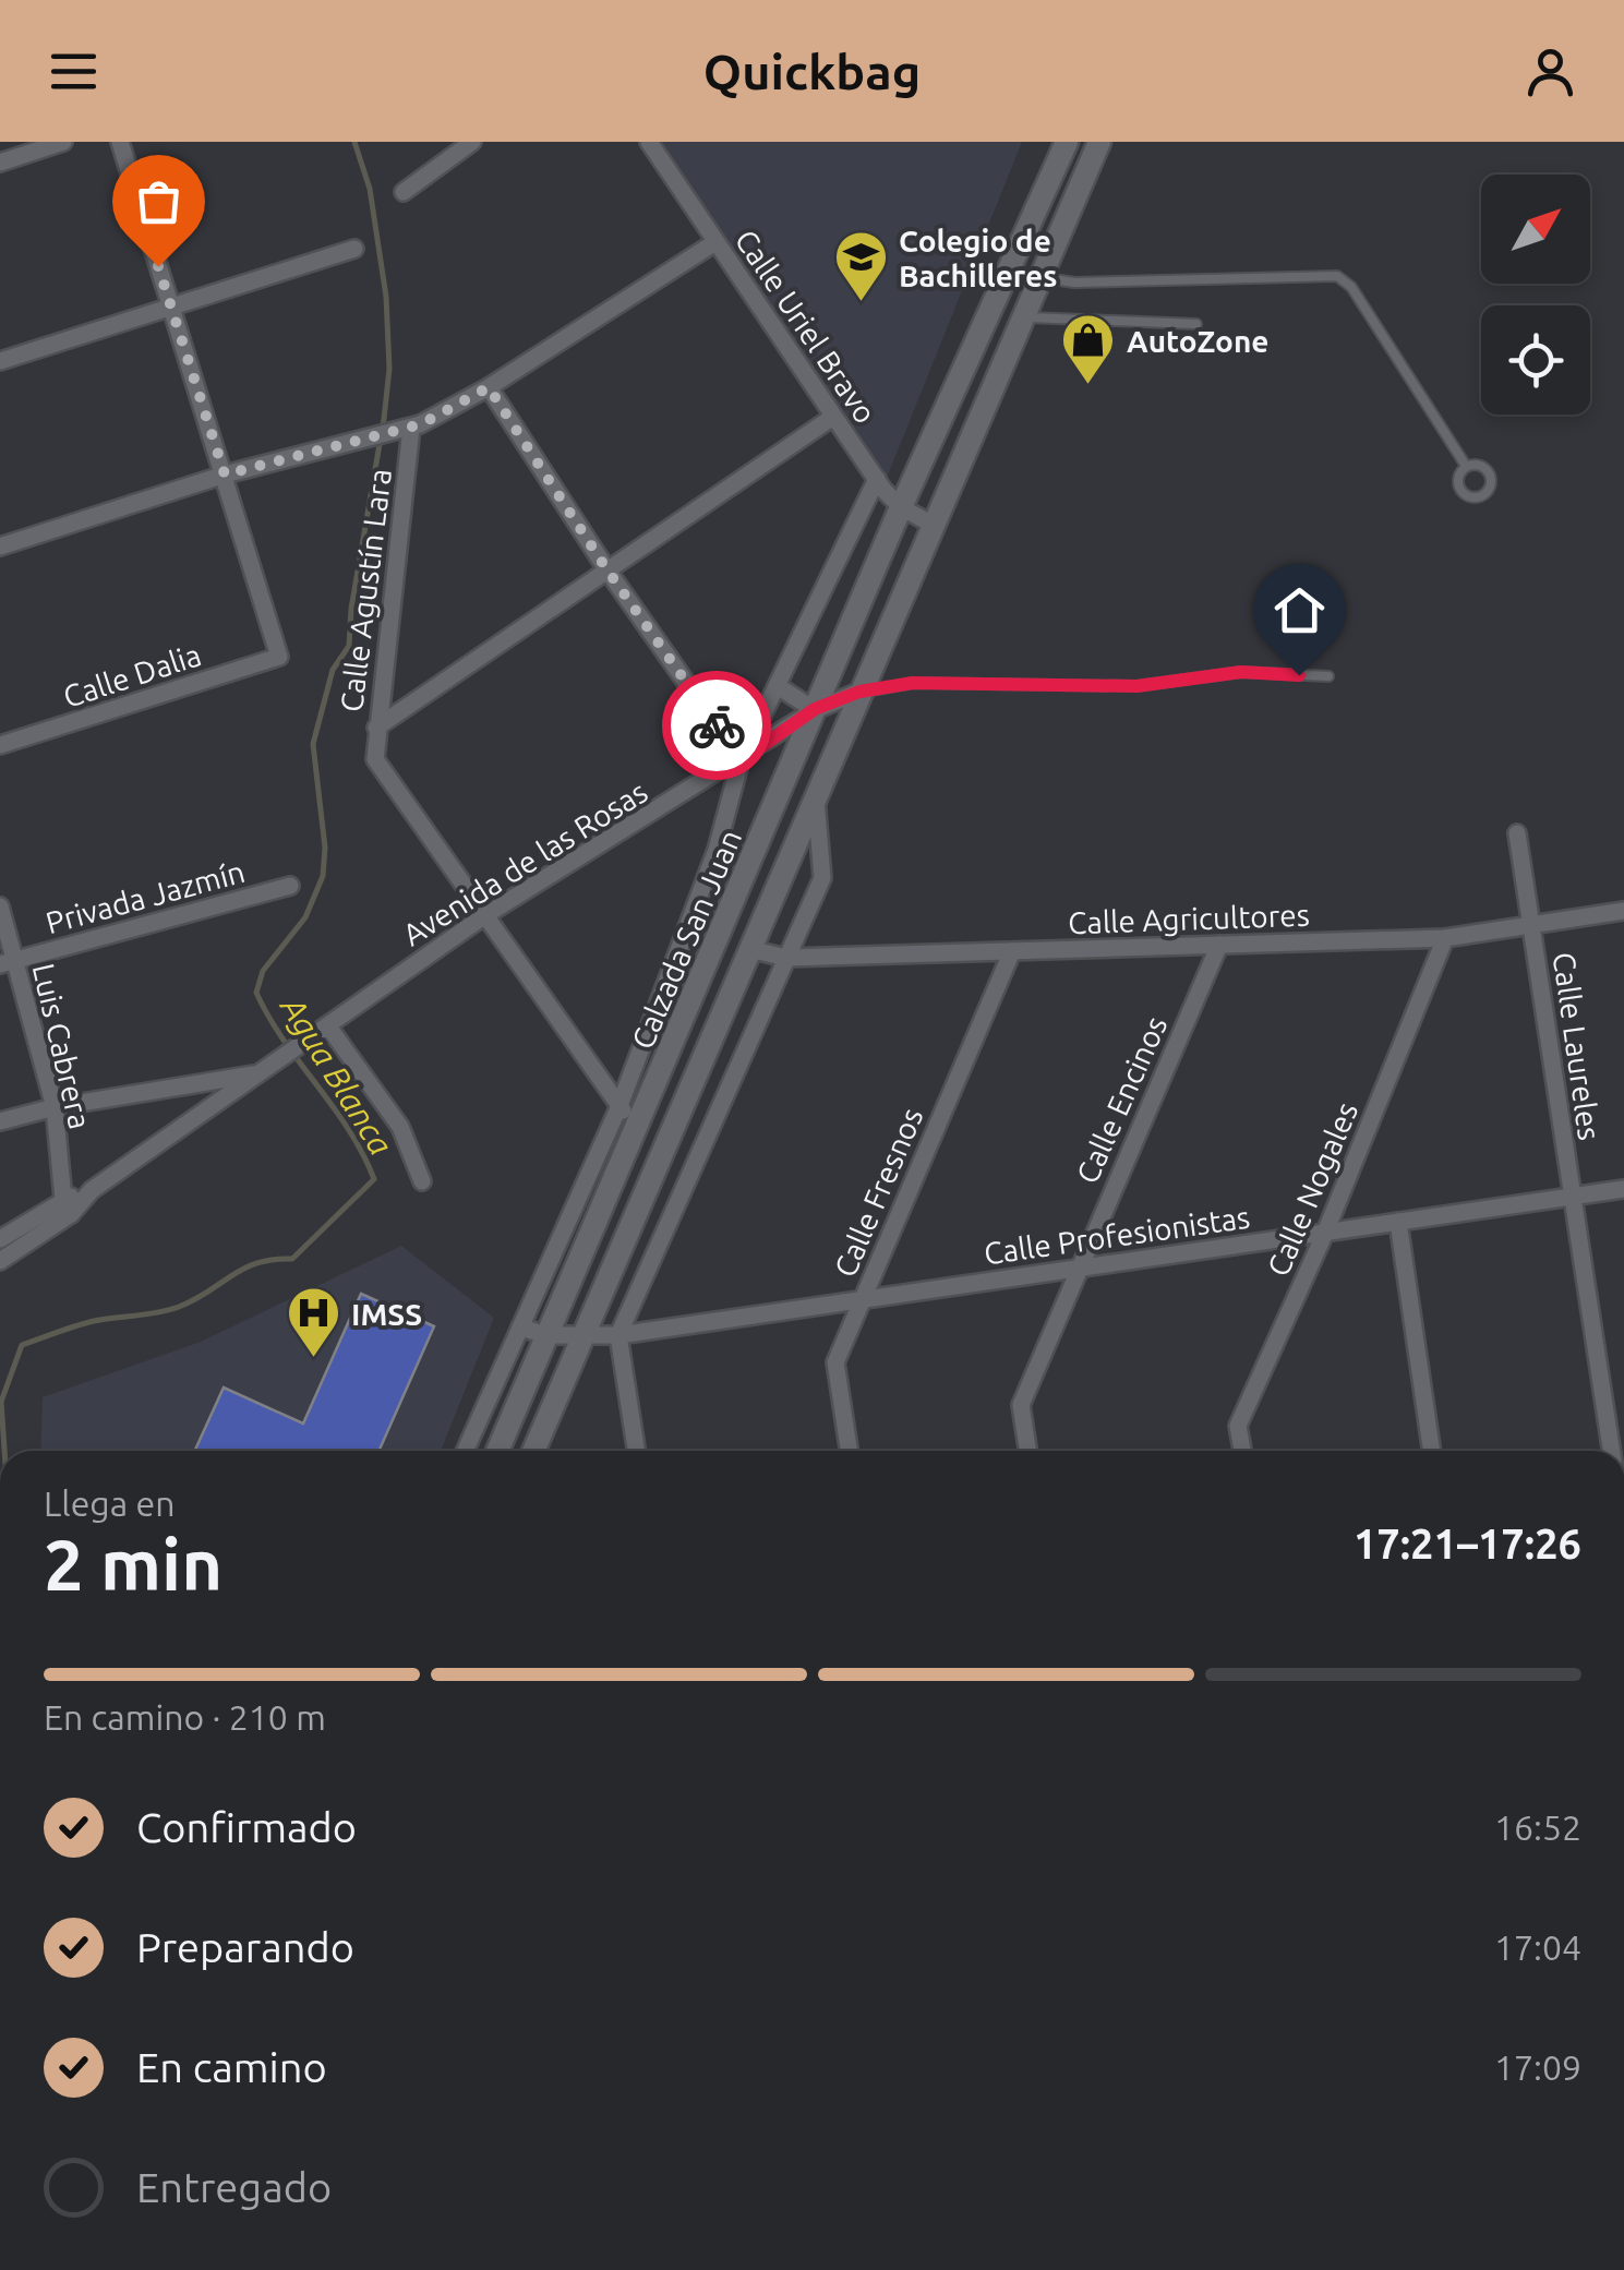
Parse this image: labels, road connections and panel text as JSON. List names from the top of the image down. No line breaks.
{"streets":{"main road":["Calzada San Juan"],"street":["Calle Uriel Bravo","Calle Agustín Lara","Calle Dalia","Avenida de las Rosas","Privada Jazmín","Calle Agricultores","Luis Cabrera","Calle Laureles","Calle Encinos","Calle Nogales","Calle Fresnos","Calle Profesionistas"]},"crossings":[["Calle Uriel Bravo","Calzada San Juan"],["Calle Agustín Lara","Avenida de las Rosas"],["Avenida de las Rosas","Calzada San Juan"],["Privada Jazmín","Luis Cabrera"],["Calle Agricultores","Calle Laureles"],["Calle Agricultores","Calle Encinos"],["Calle Agricultores","Calle Nogales"],["Calle Agricultores","Calle Fresnos"],["Calzada San Juan","Calle Profesionistas"],["Calle Laureles","Calle Profesionistas"],["Calle Encinos","Calle Profesionistas"],["Calle Nogales","Calle Profesionistas"],["Calle Fresnos","Calle Profesionistas"]],"water":["Agua Blanca"],"places":{"school or university":["Colegio de Bachilleres"],"shop":["AutoZone"],"hospital":["IMSS"]},"north":"top right","page":{"header":"Quickbag","heading":["2 min","Llega en","17:21–17:26"],"bar":"En camino · 210 m","list":[["Confirmado","16:52"],["Preparando","17:04"],["En camino","17:09"],"Entregado"]}}
